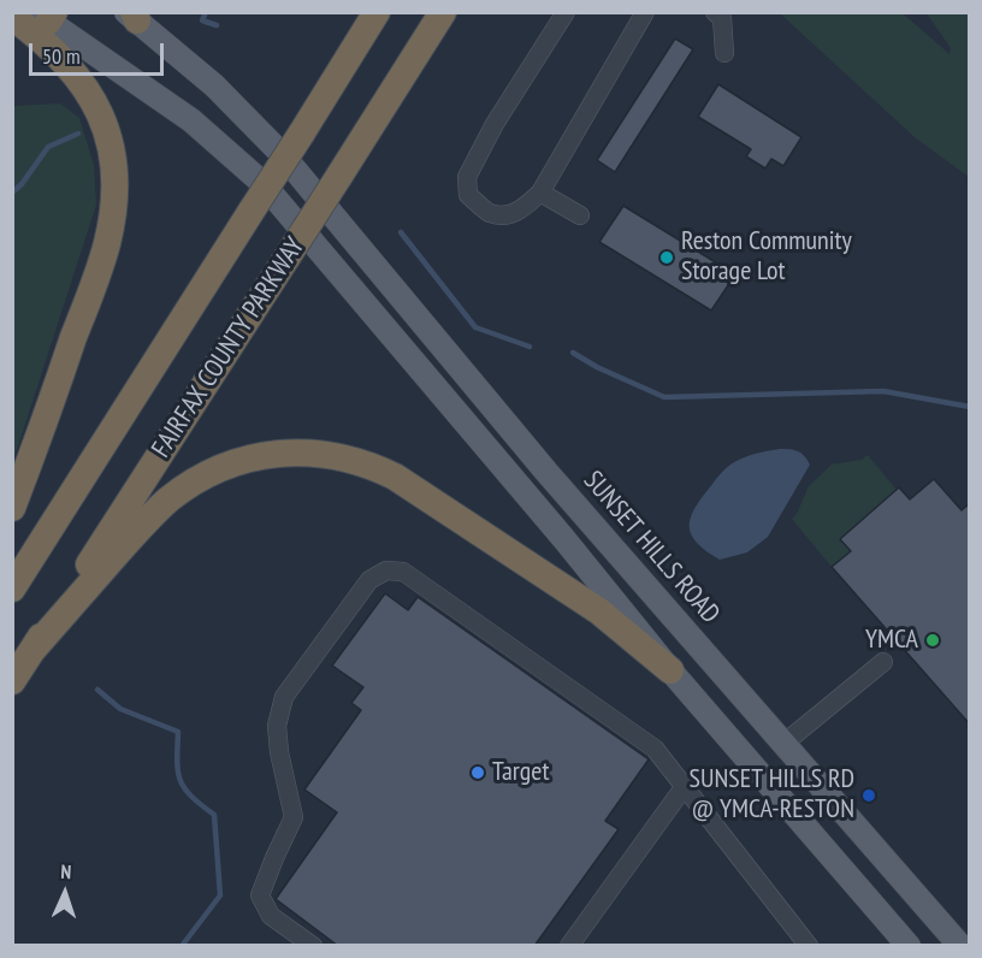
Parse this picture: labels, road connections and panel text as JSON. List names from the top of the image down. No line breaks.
{"streets":{"highway":["FAIRFAX COUNTY PARKWAY"],"main road":["SUNSET HILLS ROAD"]},"places":["Reston Community Storage Lot","YMCA","Target","SUNSET HILLS RD @ YMCA-RESTON"],"scale_bar":"50 m","north":"top"}
